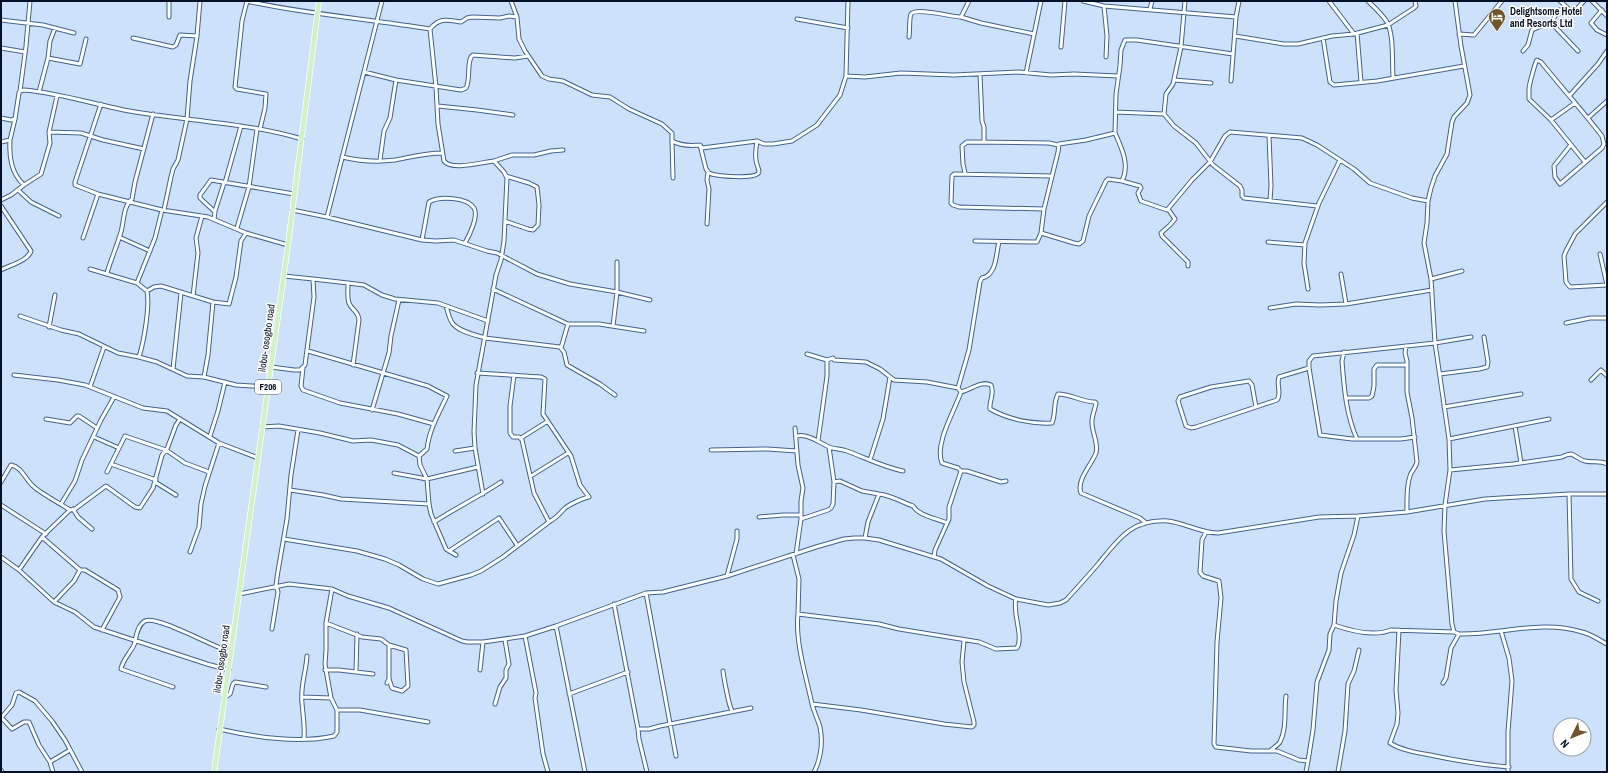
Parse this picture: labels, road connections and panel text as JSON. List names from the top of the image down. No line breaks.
{"streets":{"main road":["ilobu- osogbo road","F206"]},"places":{"hotel":["Delightsome Hotel and Resorts Ltd"]},"north":"bottom left"}
